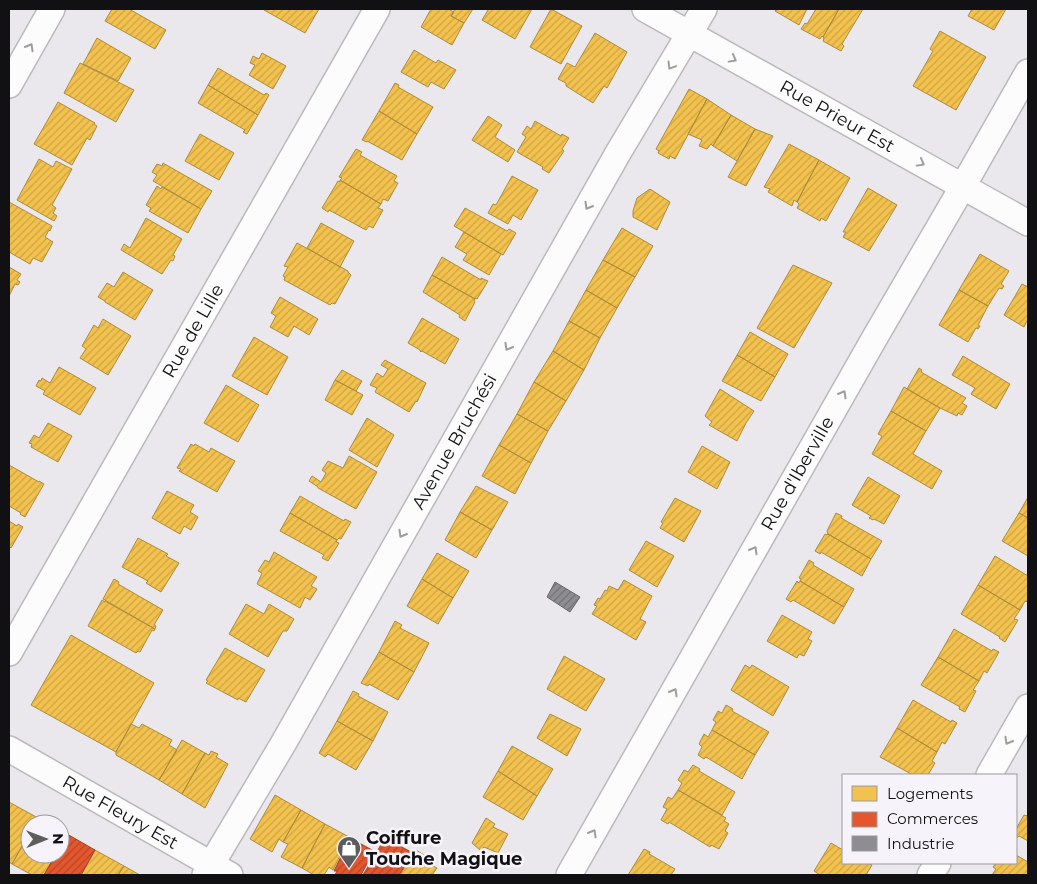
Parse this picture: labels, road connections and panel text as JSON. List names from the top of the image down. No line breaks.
{"streets":{"street":["Rue Prieur Est","Rue de Lille","Avenue Bruchési","Rue d'Iberville","Rue Fleury Est"]},"crossings":[["Rue Prieur Est","Avenue Bruchési"],["Rue Prieur Est","Rue d'Iberville"],["Avenue Bruchési","Rue Fleury Est"]],"one_way":["Rue Prieur Est","Avenue Bruchési","Rue d'Iberville"],"places":{"shop":["Coiffure Touche Magique"]},"legend":["Logements","Commerces","Industrie"],"north":"right"}
